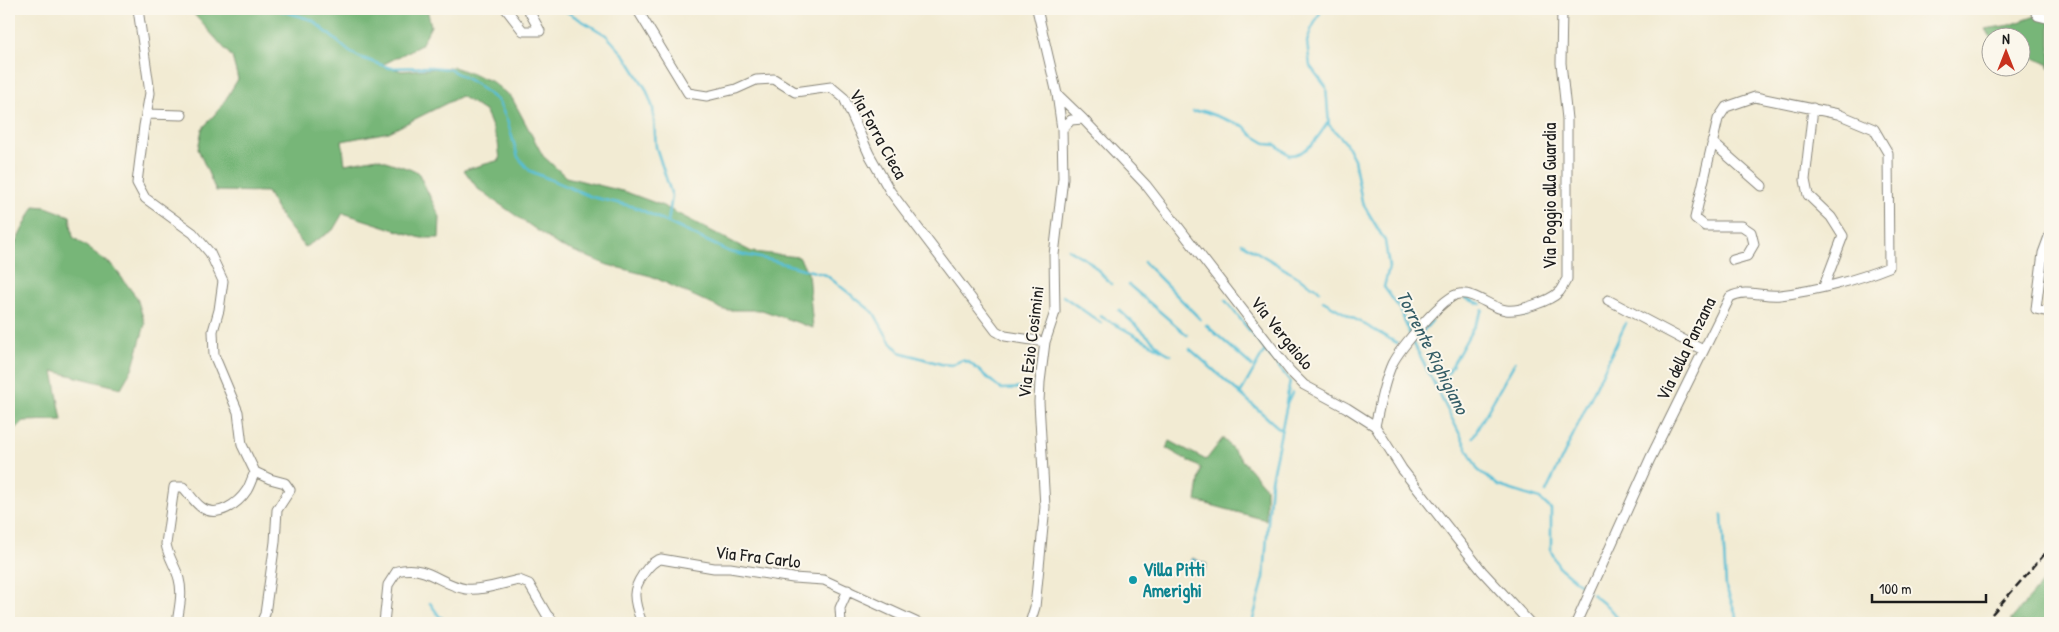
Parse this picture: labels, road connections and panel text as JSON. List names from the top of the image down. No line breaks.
{"streets":{"street":["Via Forra Cieca","Via Poggio alla Guardia","Via Vergaiolo","Via Ezio Cosimini","Via della Panzana","Via Fra Carlo"]},"crossings":[["Via Forra Cieca","Via Ezio Cosimini"],["Via Poggio alla Guardia","Via Vergaiolo"],["Via Vergaiolo","Via Ezio Cosimini"]],"water":["Torrente Righigiano"],"places":["Villa Pitti Amerighi"],"scale_bar":"100 m","north":"top"}
